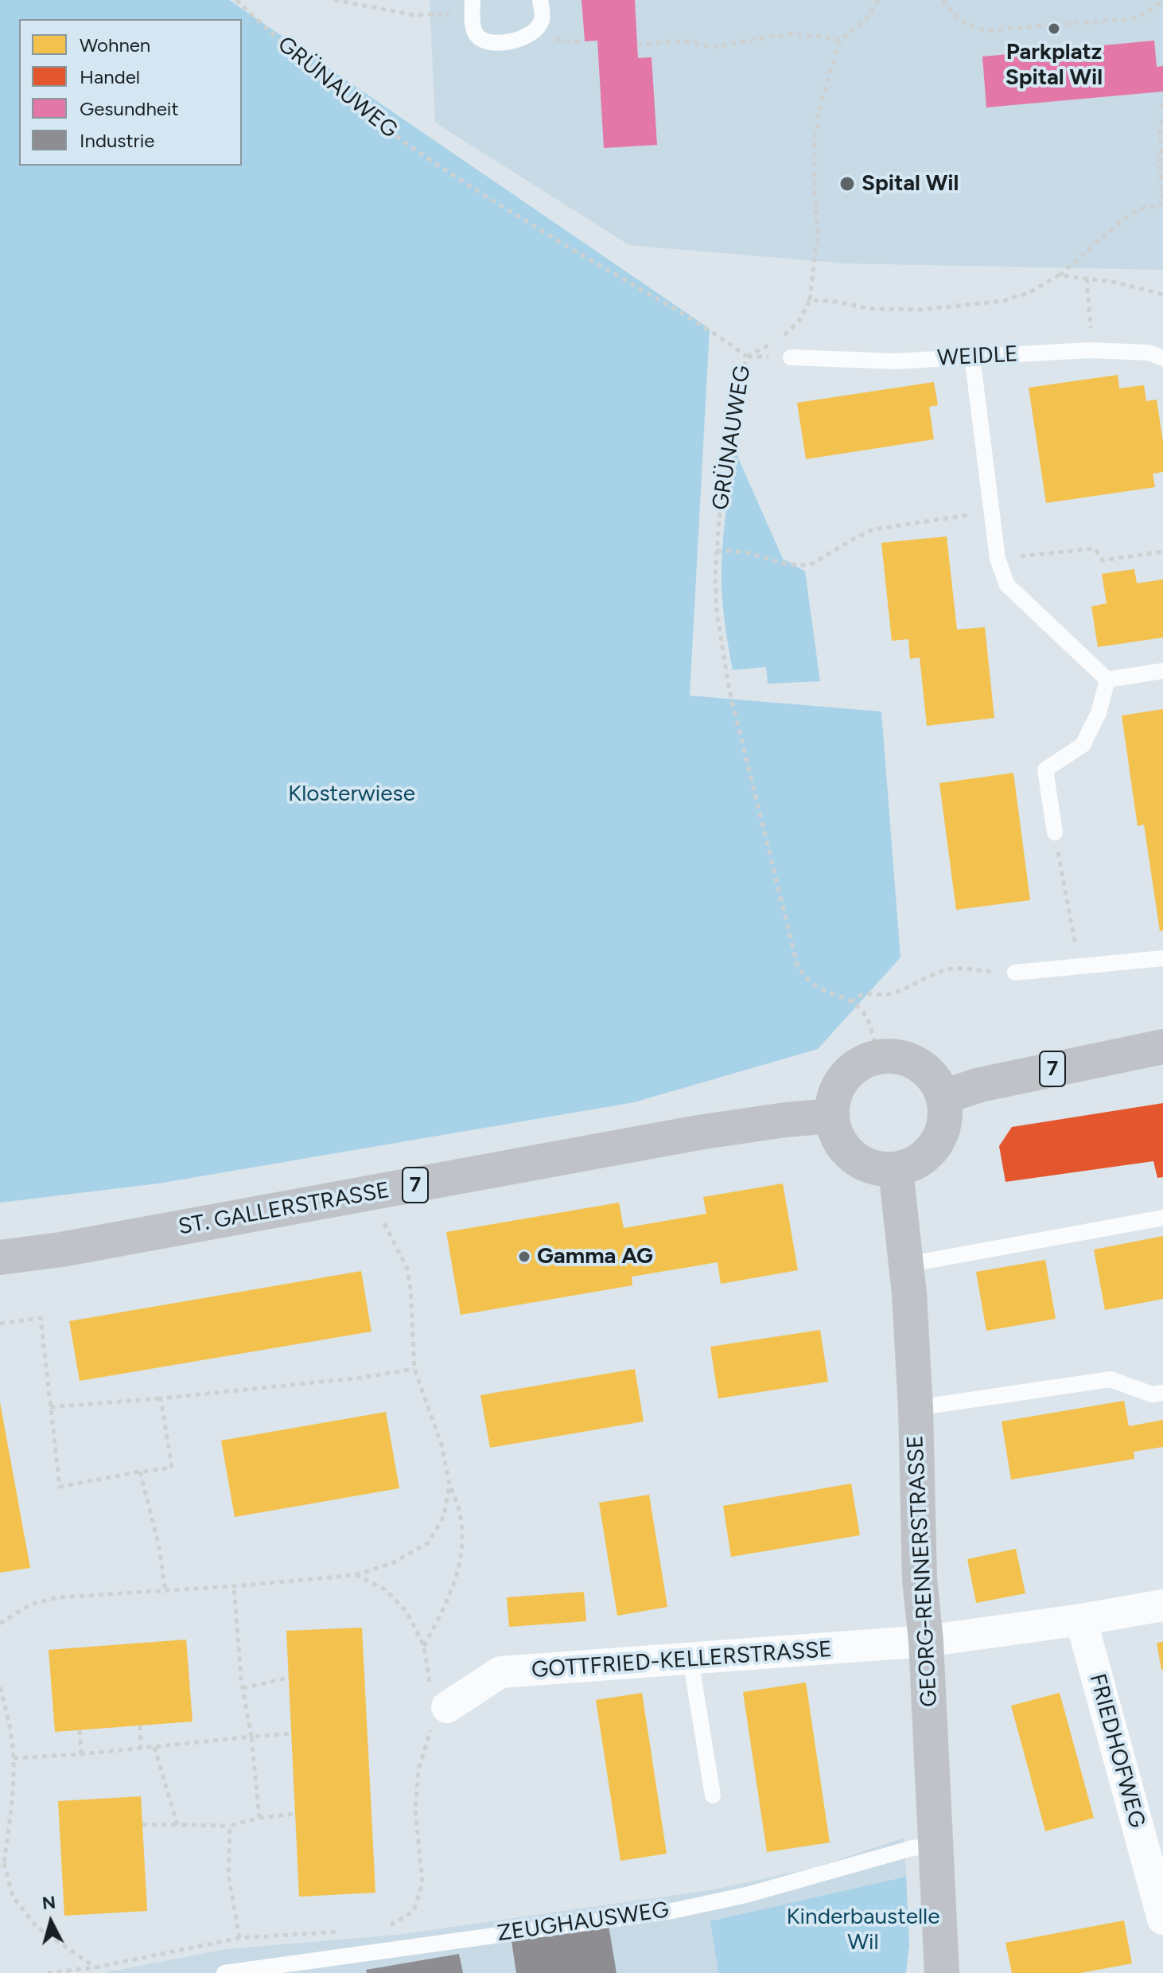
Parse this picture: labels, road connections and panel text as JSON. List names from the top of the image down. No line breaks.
{"streets":{"main road":["7","ST. GALLERSTRASSE","GEORG-RENNERSTRASSE"],"street":["GOTTFRIED-KELLERSTRASSE","FRIEDHOFWEG"],"lane":["WEIDLE","ZEUGHAUSWEG"],"path":["GRÜNAUWEG"]},"crossings":[["GRÜNAUWEG","7"],["GRÜNAUWEG","ST. GALLERSTRASSE"],["GRÜNAUWEG","GEORG-RENNERSTRASSE"],["7","ST. GALLERSTRASSE"],["7","GEORG-RENNERSTRASSE"],["ST. GALLERSTRASSE","GEORG-RENNERSTRASSE"],["GEORG-RENNERSTRASSE","GOTTFRIED-KELLERSTRASSE"],["GEORG-RENNERSTRASSE","ZEUGHAUSWEG"],["GOTTFRIED-KELLERSTRASSE","FRIEDHOFWEG"]],"parks":["Klosterwiese","Kinderbaustelle Wil"],"places":["Parkplatz Spital Wil","Spital Wil","Gamma AG"],"legend":["Wohnen","Handel","Gesundheit","Industrie"],"north":"top"}
